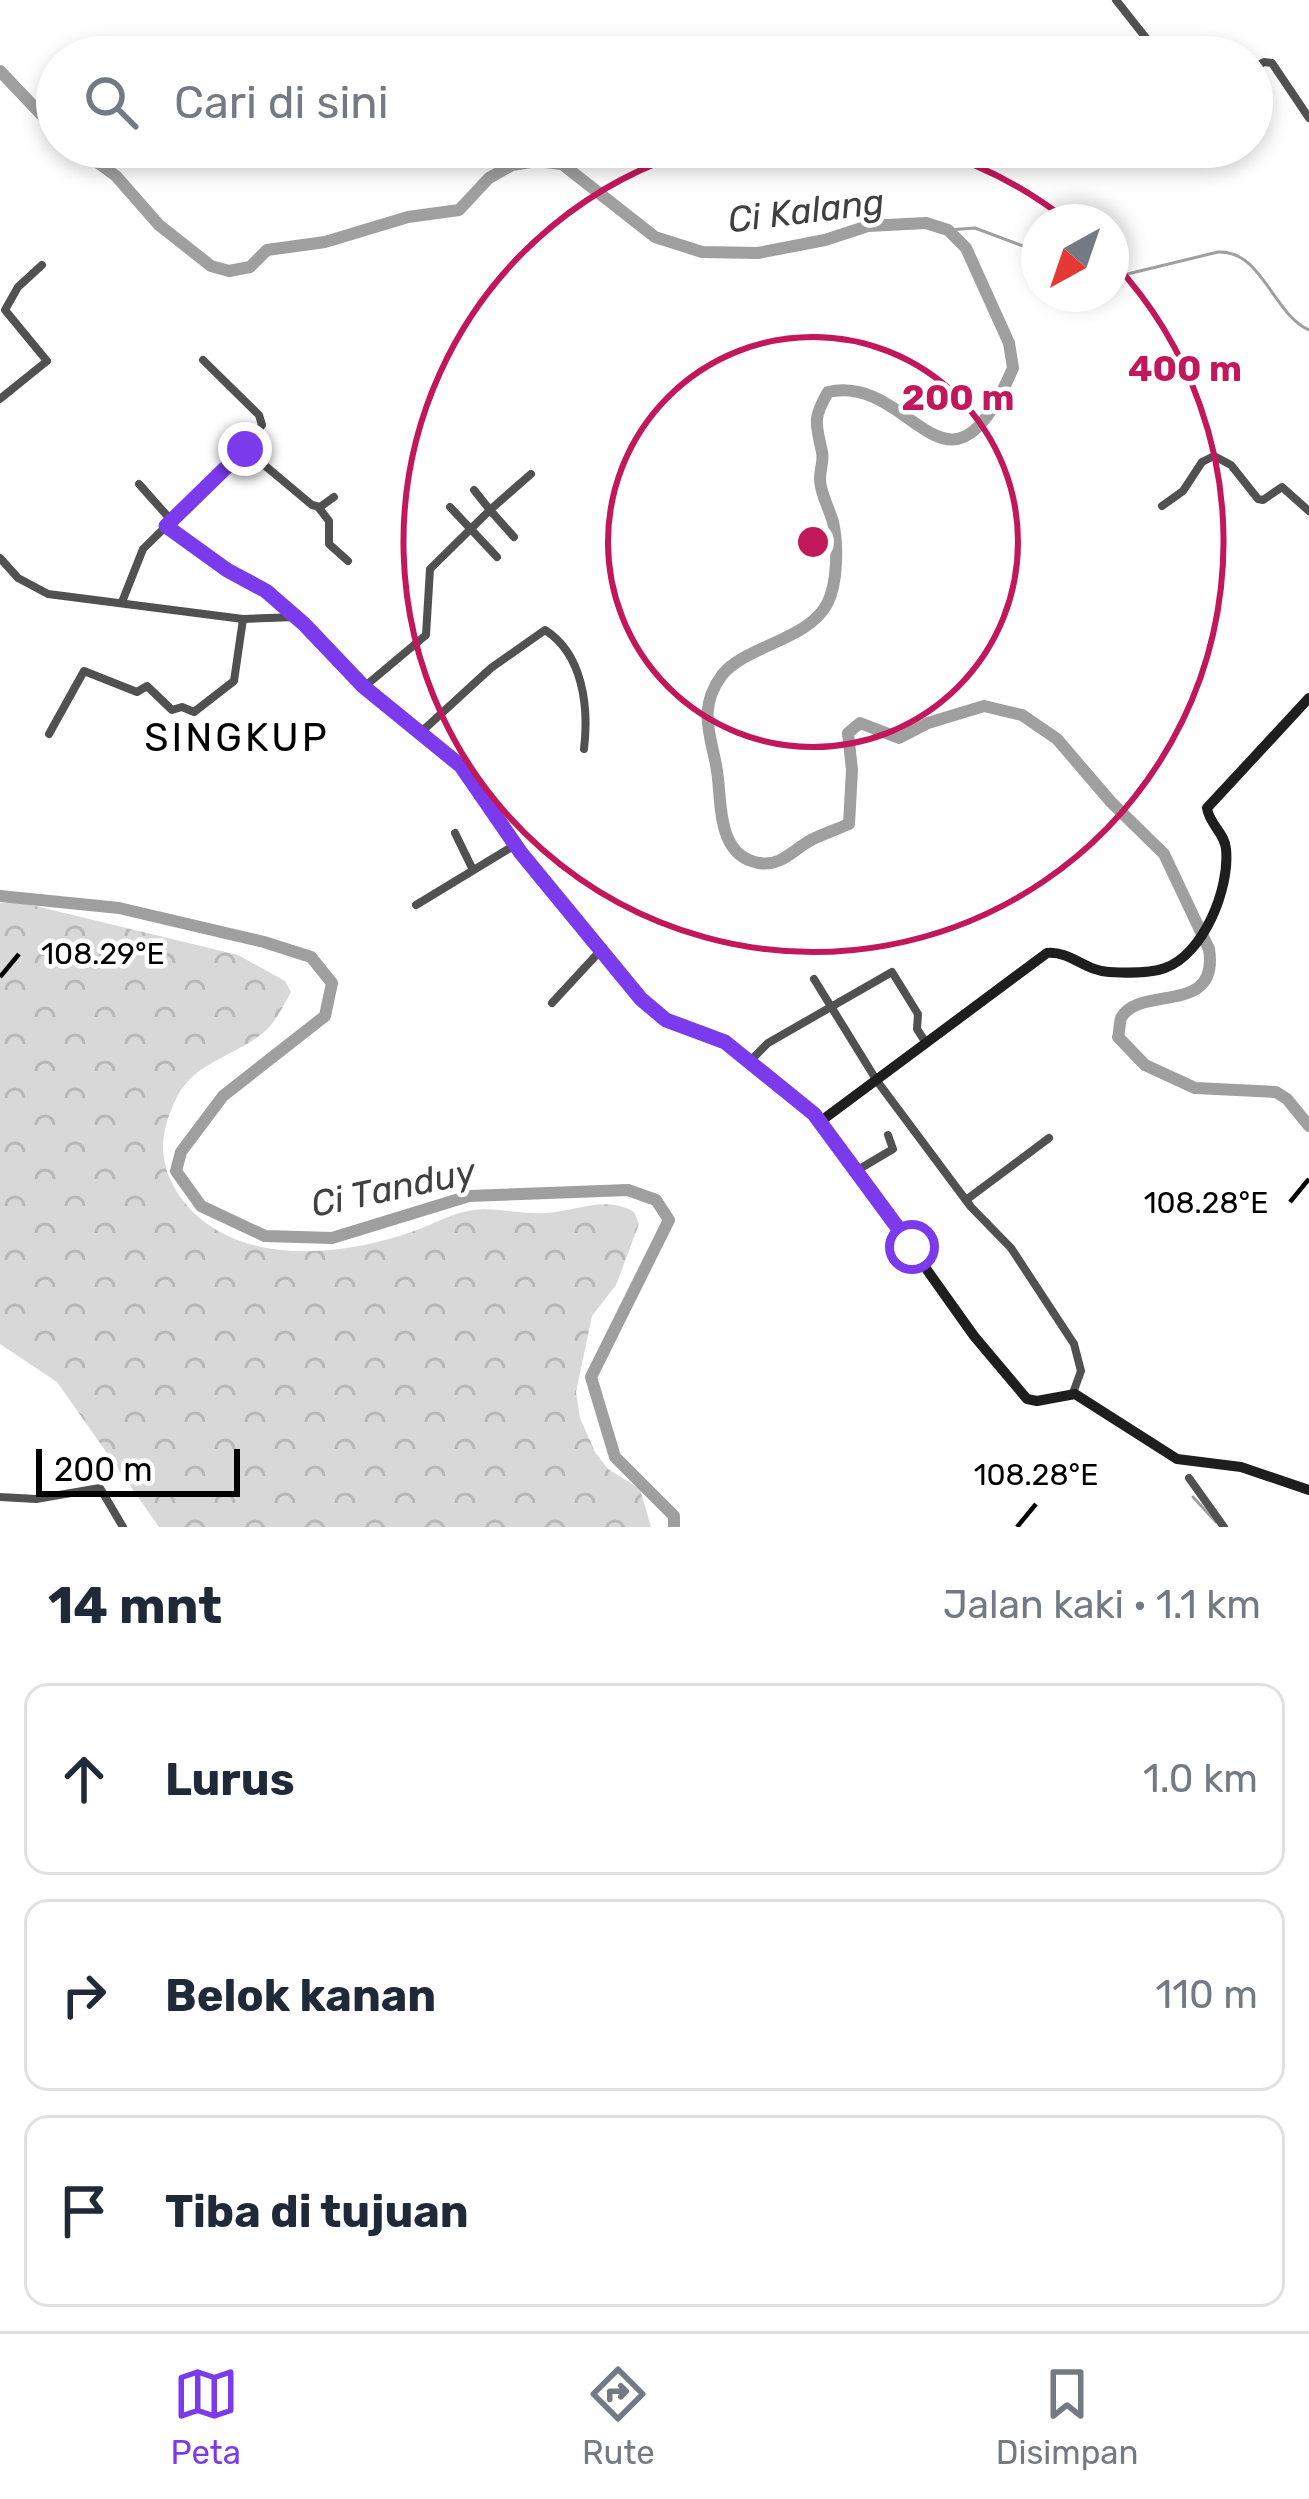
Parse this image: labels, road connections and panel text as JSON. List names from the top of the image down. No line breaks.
{"districts":["SINGKUP"],"water":["Ci Kalang","Ci Tanduy"],"scale_bar":"200 m","north":"bottom left","page":{"search":"Cari di sini","scale":"200 m","heading":["14 mnt","Jalan kaki · 1.1 km"],"list":[["Lurus","1.0 km"],["Belok kanan","110 m"],"Tiba di tujuan"],"nav":["Peta","Rute","Disimpan"]},"coordinates":["108.29°E","108.28°E"],"rings":["400 m","200 m"]}
